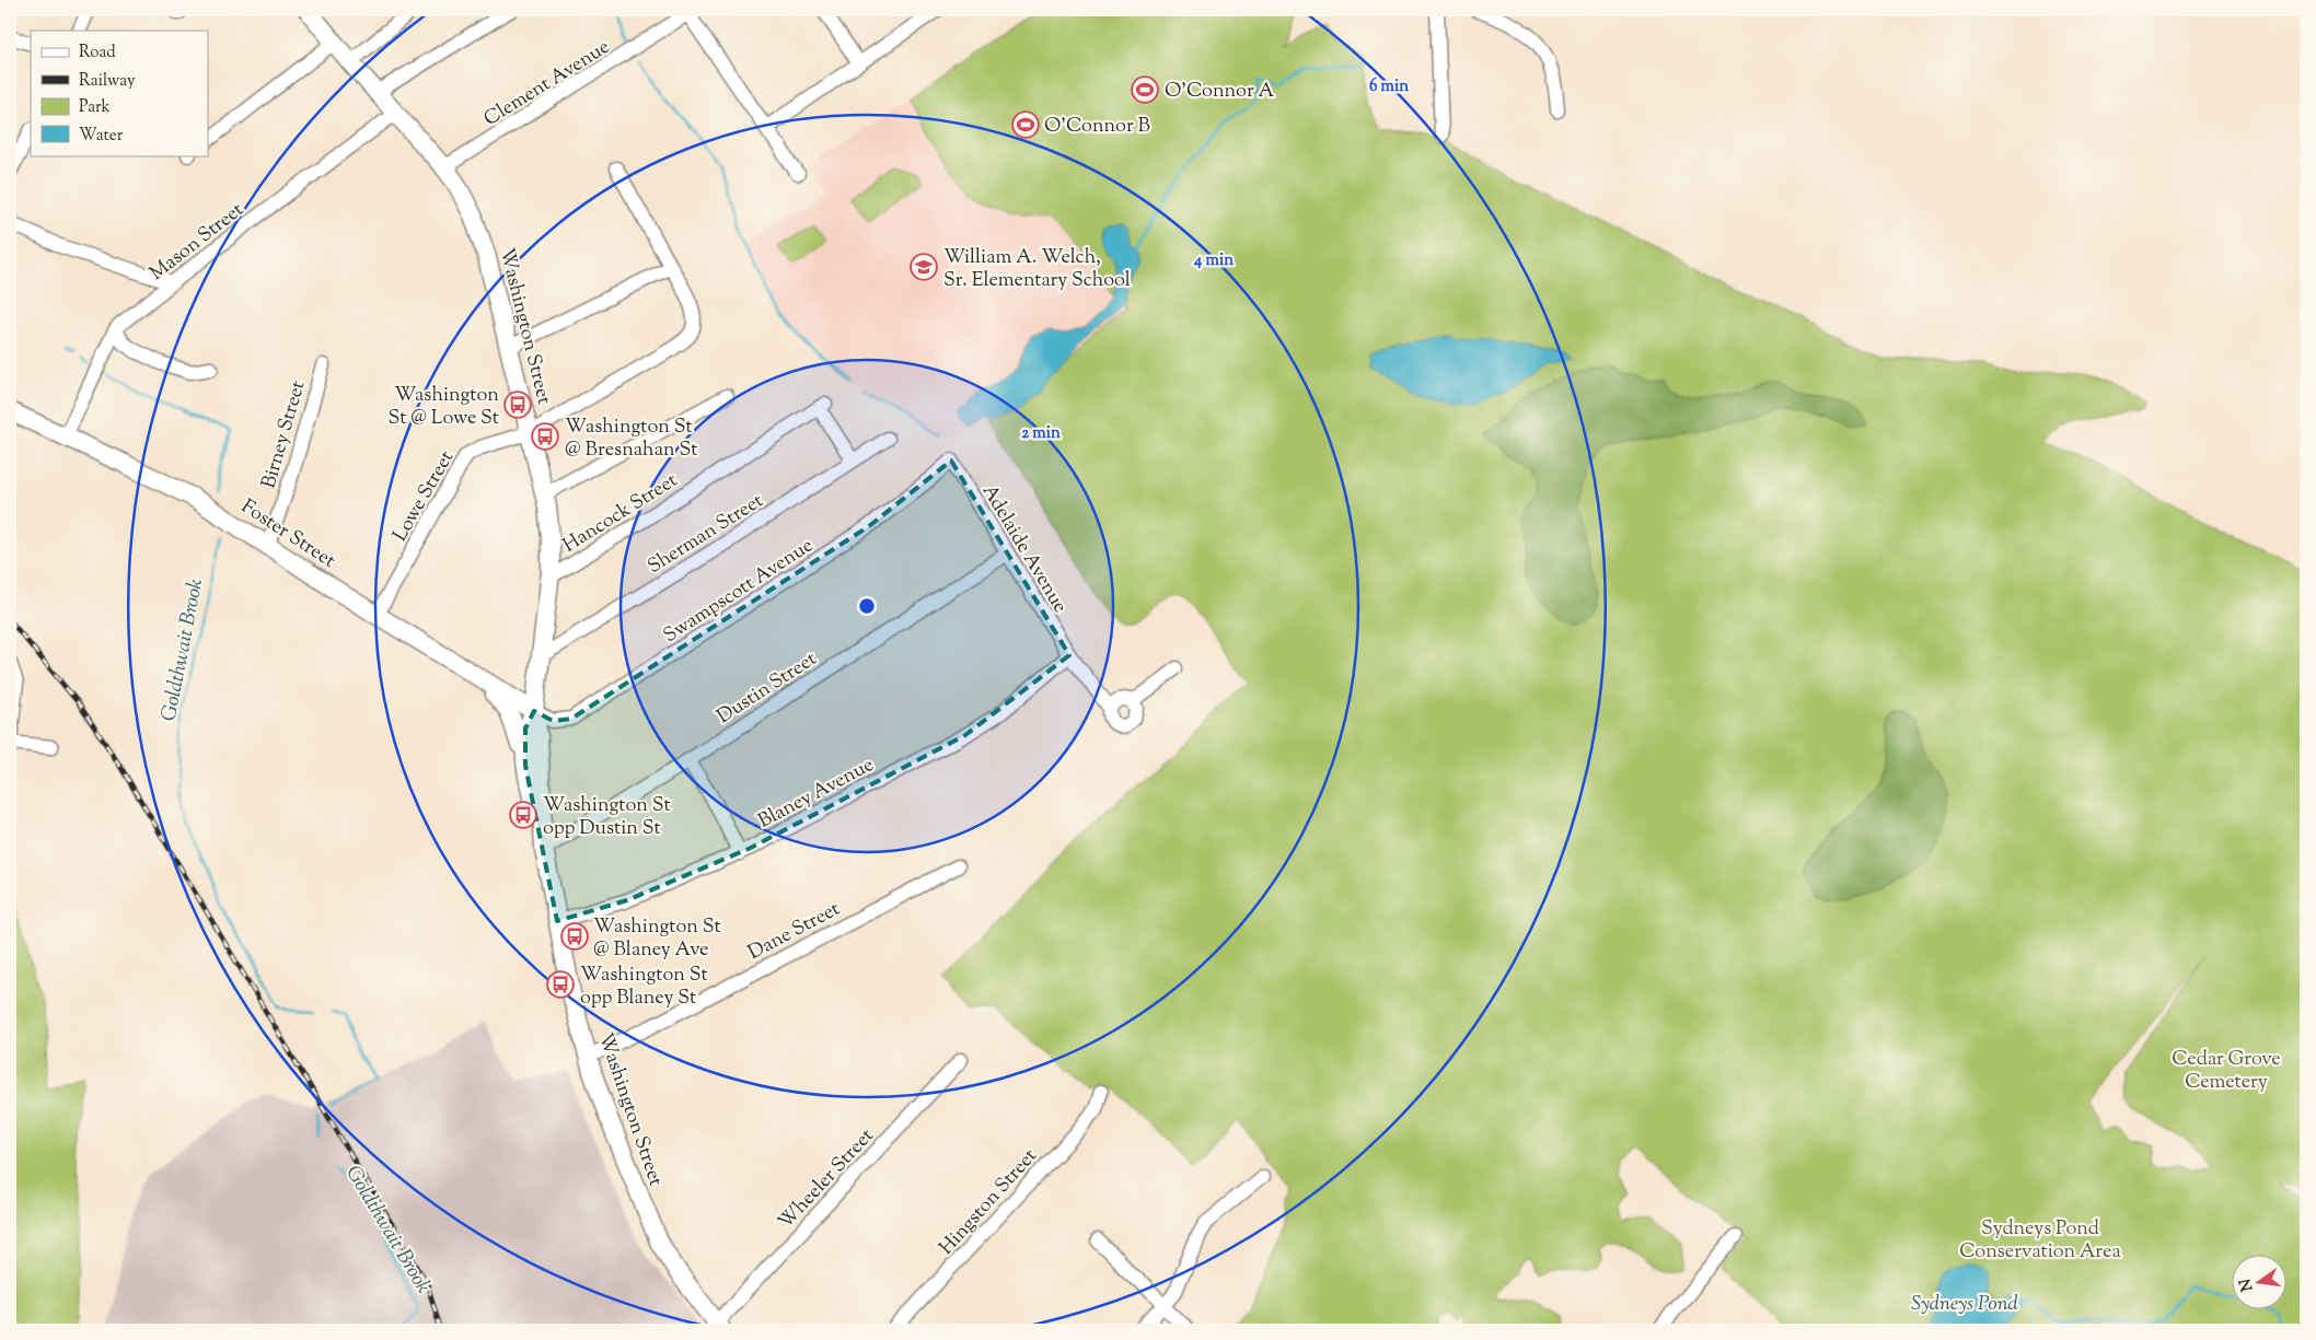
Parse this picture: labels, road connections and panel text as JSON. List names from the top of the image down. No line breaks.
{"streets":{"main road":["Washington Street","Foster Street"],"street":["Clement Avenue","Mason Street","Birney Street","Lowe Street","Hancock Street","Sherman Street","Adelaide Avenue","Swampscott Avenue","Dustin Street","Blaney Avenue","Dane Street","Wheeler Street","Hingston Street"]},"crossings":[["Clement Avenue","Washington Street"],["Mason Street","Washington Street"],["Mason Street","Foster Street"],["Washington Street","Lowe Street"],["Washington Street","Hancock Street"],["Washington Street","Foster Street"],["Washington Street","Sherman Street"],["Washington Street","Swampscott Avenue"],["Washington Street","Dustin Street"],["Washington Street","Blaney Avenue"],["Washington Street","Dane Street"],["Washington Street","Wheeler Street"],["Birney Street","Foster Street"],["Lowe Street","Foster Street"],["Hancock Street","Sherman Street"],["Foster Street","Swampscott Avenue"],["Adelaide Avenue","Swampscott Avenue"],["Adelaide Avenue","Dustin Street"],["Adelaide Avenue","Blaney Avenue"]],"water":["Goldthwait Brook","Sydneys Pond"],"parks":["Cedar Grove Cemetery","Sydneys Pond Conservation Area"],"places":{"sports":["O'Connor A","O'Connor B"],"school or university":["William A. Welch, Sr. Elementary School"],"bus stop":["Washington St @ Lowe St","Washington St @ Bresnahan St","Washington St opp Dustin St","Washington St @ Blaney Ave","Washington St opp Blaney St"]},"legend":["Road","Railway","Park","Water"],"north":"left","rings":["6 min","4 min","2 min"]}
